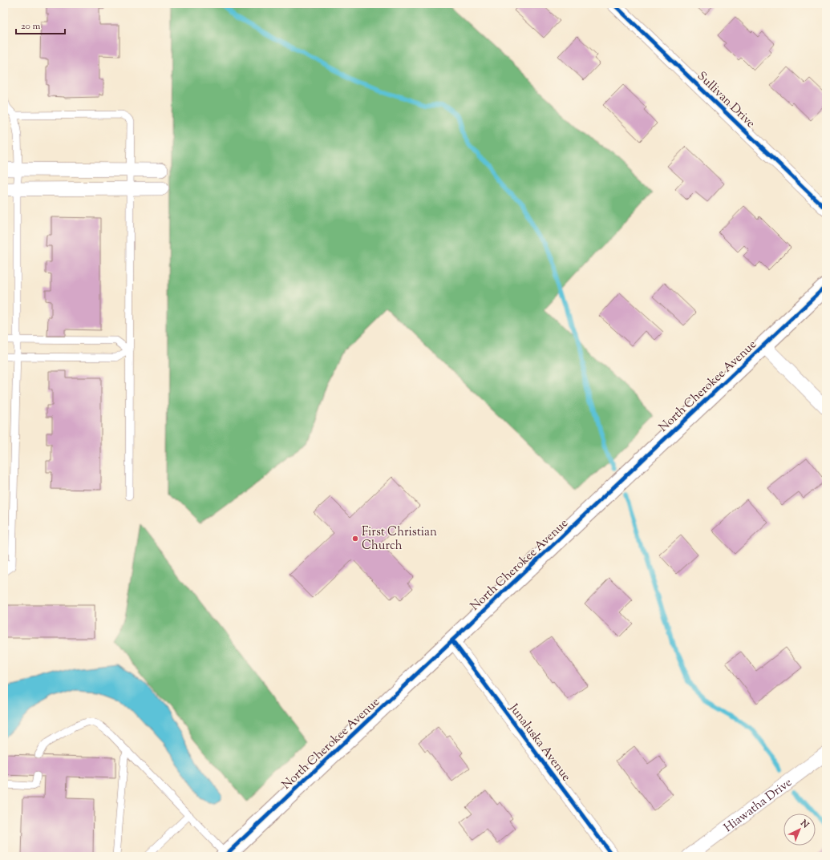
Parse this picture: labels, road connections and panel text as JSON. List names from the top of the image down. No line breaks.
{"streets":{"street":["Sullivan Drive","North Cherokee Avenue","Junaluska Avenue","Hiawatha Drive"]},"crossings":[["North Cherokee Avenue","Junaluska Avenue"]],"places":["First Christian Church"],"scale_bar":"20 m","north":"top right"}
